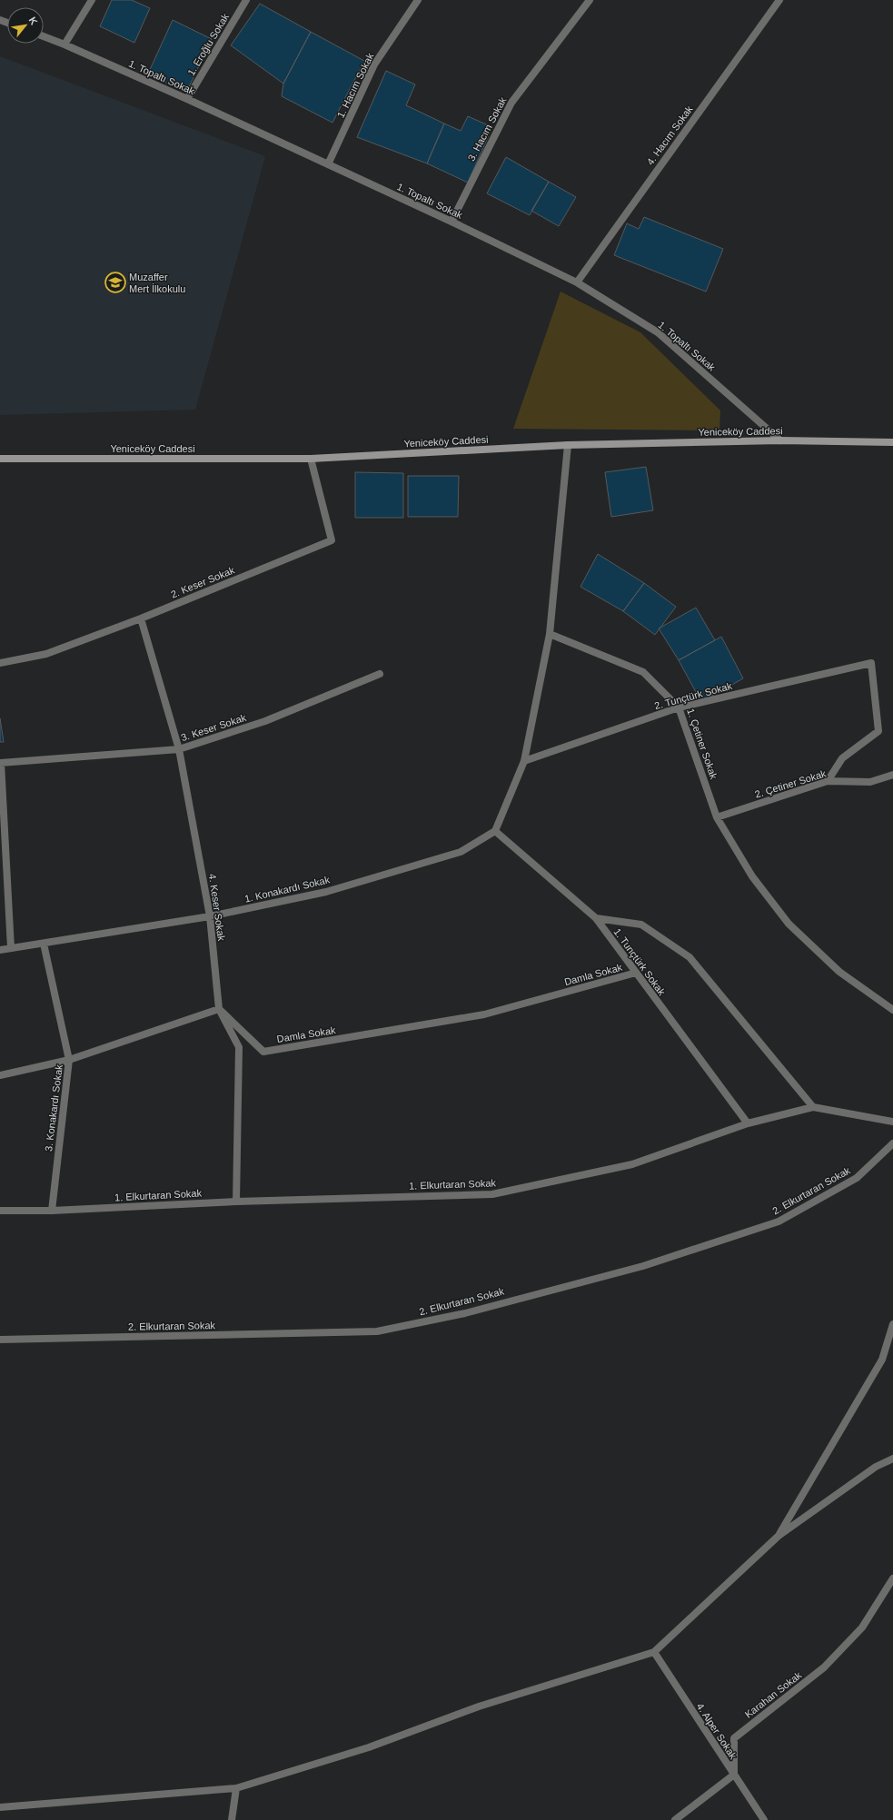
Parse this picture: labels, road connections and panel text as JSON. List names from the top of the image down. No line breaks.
{"streets":{"street":["1. Eroğlu Sokak","1. Topaltı Sokak","1. Hacım Sokak","3. Hacım Sokak","4. Hacım Sokak","Yeniceköy Caddesi","2. Keser Sokak","2. Tunçtürk Sokak","3. Keser Sokak","1. Çetiner Sokak","2. Çetiner Sokak","1. Konakardı Sokak","4. Keser Sokak","1. Tunçtürk Sokak","Damla Sokak","3. Konakardı Sokak","1. Elkurtaran Sokak","2. Elkurtaran Sokak","Karahan Sokak","4. Alper Sokak"]},"crossings":[["1. Eroğlu Sokak","1. Topaltı Sokak"],["1. Topaltı Sokak","1. Hacım Sokak"],["1. Topaltı Sokak","3. Hacım Sokak"],["1. Topaltı Sokak","4. Hacım Sokak"],["1. Topaltı Sokak","Yeniceköy Caddesi"],["Yeniceköy Caddesi","2. Keser Sokak"],["2. Keser Sokak","4. Keser Sokak"],["2. Tunçtürk Sokak","1. Çetiner Sokak"],["2. Tunçtürk Sokak","2. Çetiner Sokak"],["3. Keser Sokak","4. Keser Sokak"],["1. Çetiner Sokak","2. Çetiner Sokak"],["1. Konakardı Sokak","4. Keser Sokak"],["1. Konakardı Sokak","1. Tunçtürk Sokak"],["1. Konakardı Sokak","3. Konakardı Sokak"],["4. Keser Sokak","Damla Sokak"],["4. Keser Sokak","1. Elkurtaran Sokak"],["1. Tunçtürk Sokak","Damla Sokak"],["1. Tunçtürk Sokak","1. Elkurtaran Sokak"],["3. Konakardı Sokak","1. Elkurtaran Sokak"],["Karahan Sokak","4. Alper Sokak"]],"places":{"school or university":["Muzaffer Mert İlkokulu"]},"north":"top right"}
